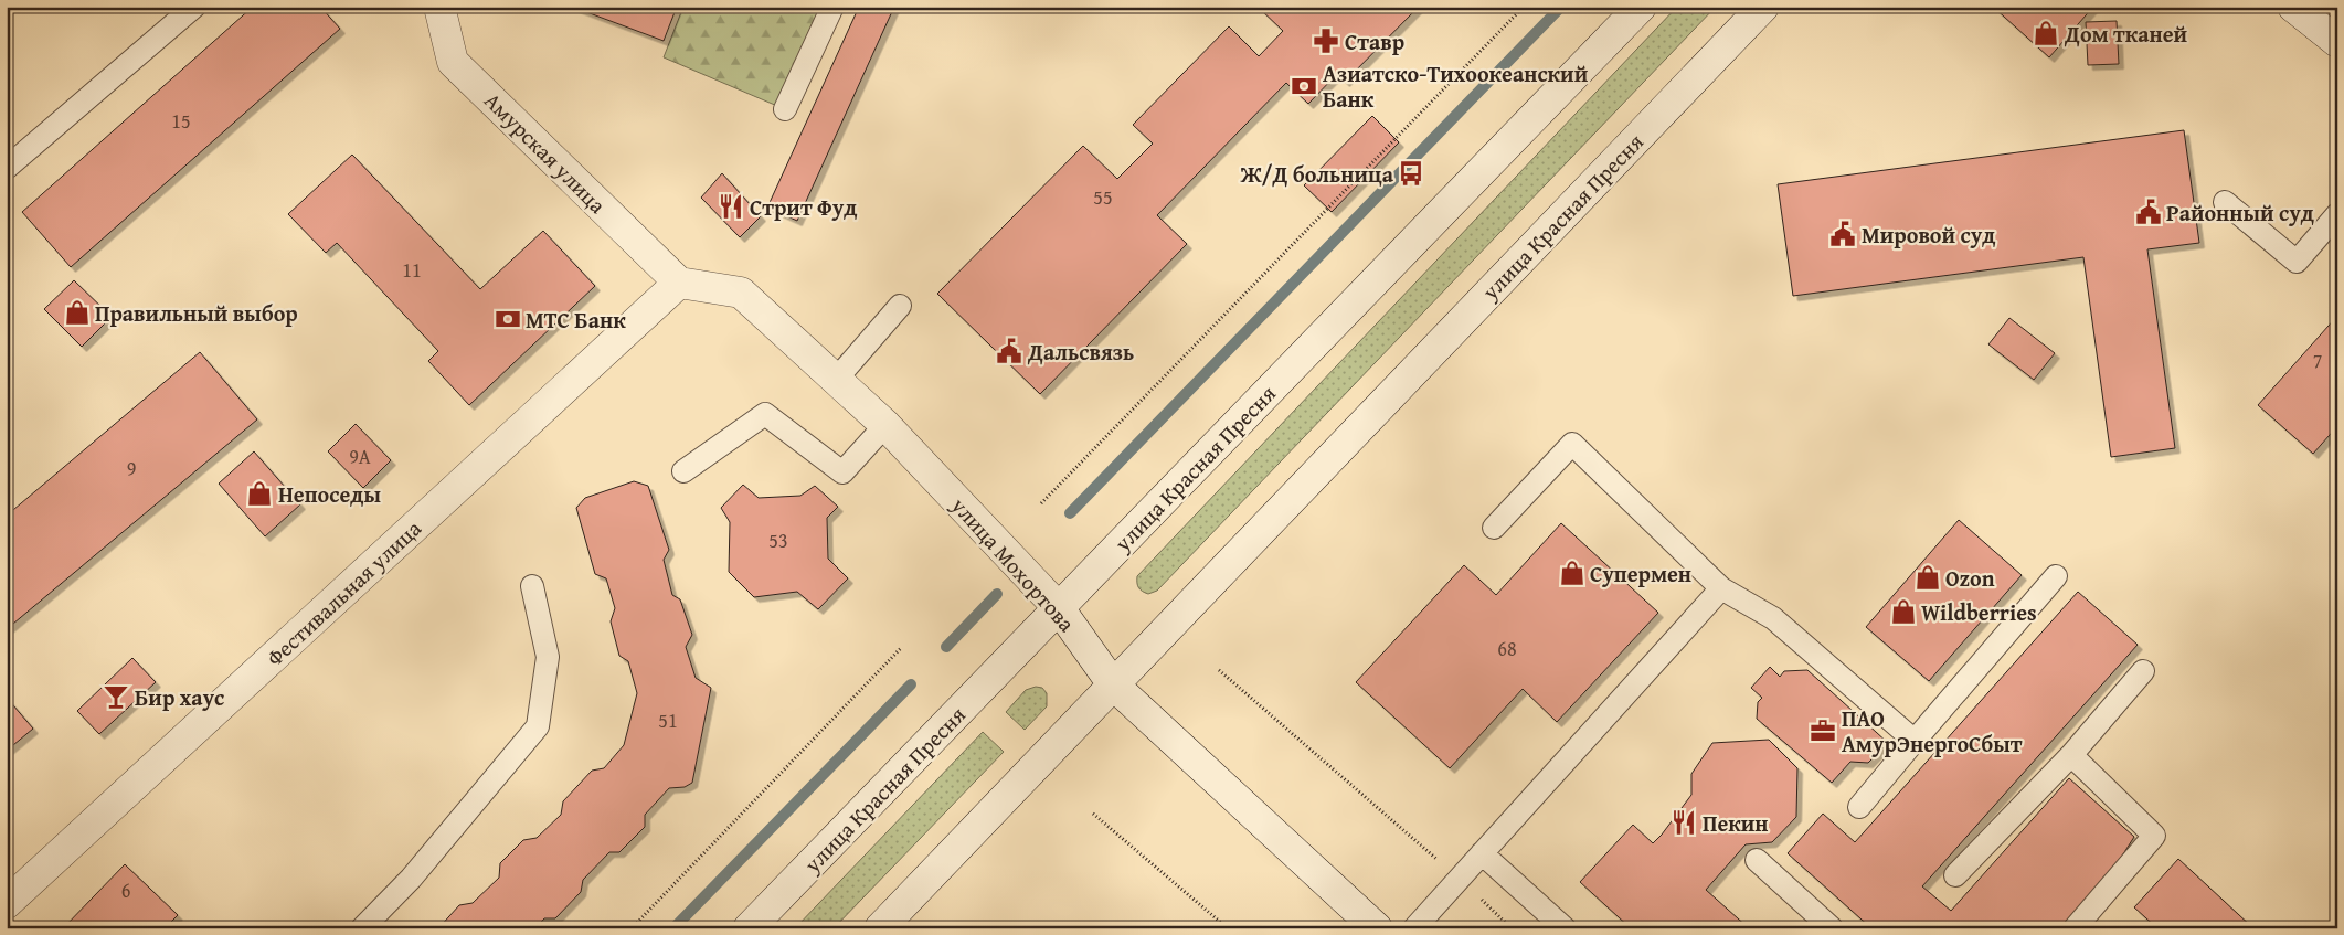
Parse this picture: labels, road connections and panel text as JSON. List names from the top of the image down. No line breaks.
{"streets":{"street":["Амурская улица","улица Красная Пресня","улица Мохортова","Фестивальная улица"]},"crossings":[["Амурская улица","улица Мохортова"],["Амурская улица","Фестивальная улица"],["улица Красная Пресня","улица Мохортова"],["улица Мохортова","Фестивальная улица"]],"places":{"shop":["Дом тканей","Правильный выбор","Непоседы","Cупермен","Ozon","Wildberries"],"pharmacy":["Ставр"],"bank":["Азиатско-Тихоокеанский Банк","МТС Банк"],"bus stop":["Ж/Д больница"],"restaurant":["Стрит Фуд","Пекин"],"public building":["Районный суд","Мировой суд","Дальсвязь"],"bar":["Бир хаус"],"office":["ПАО АмурЭнергоСбыт"]},"house_numbers":["15","55","11","7","9А","9","53","68","51","6"]}
